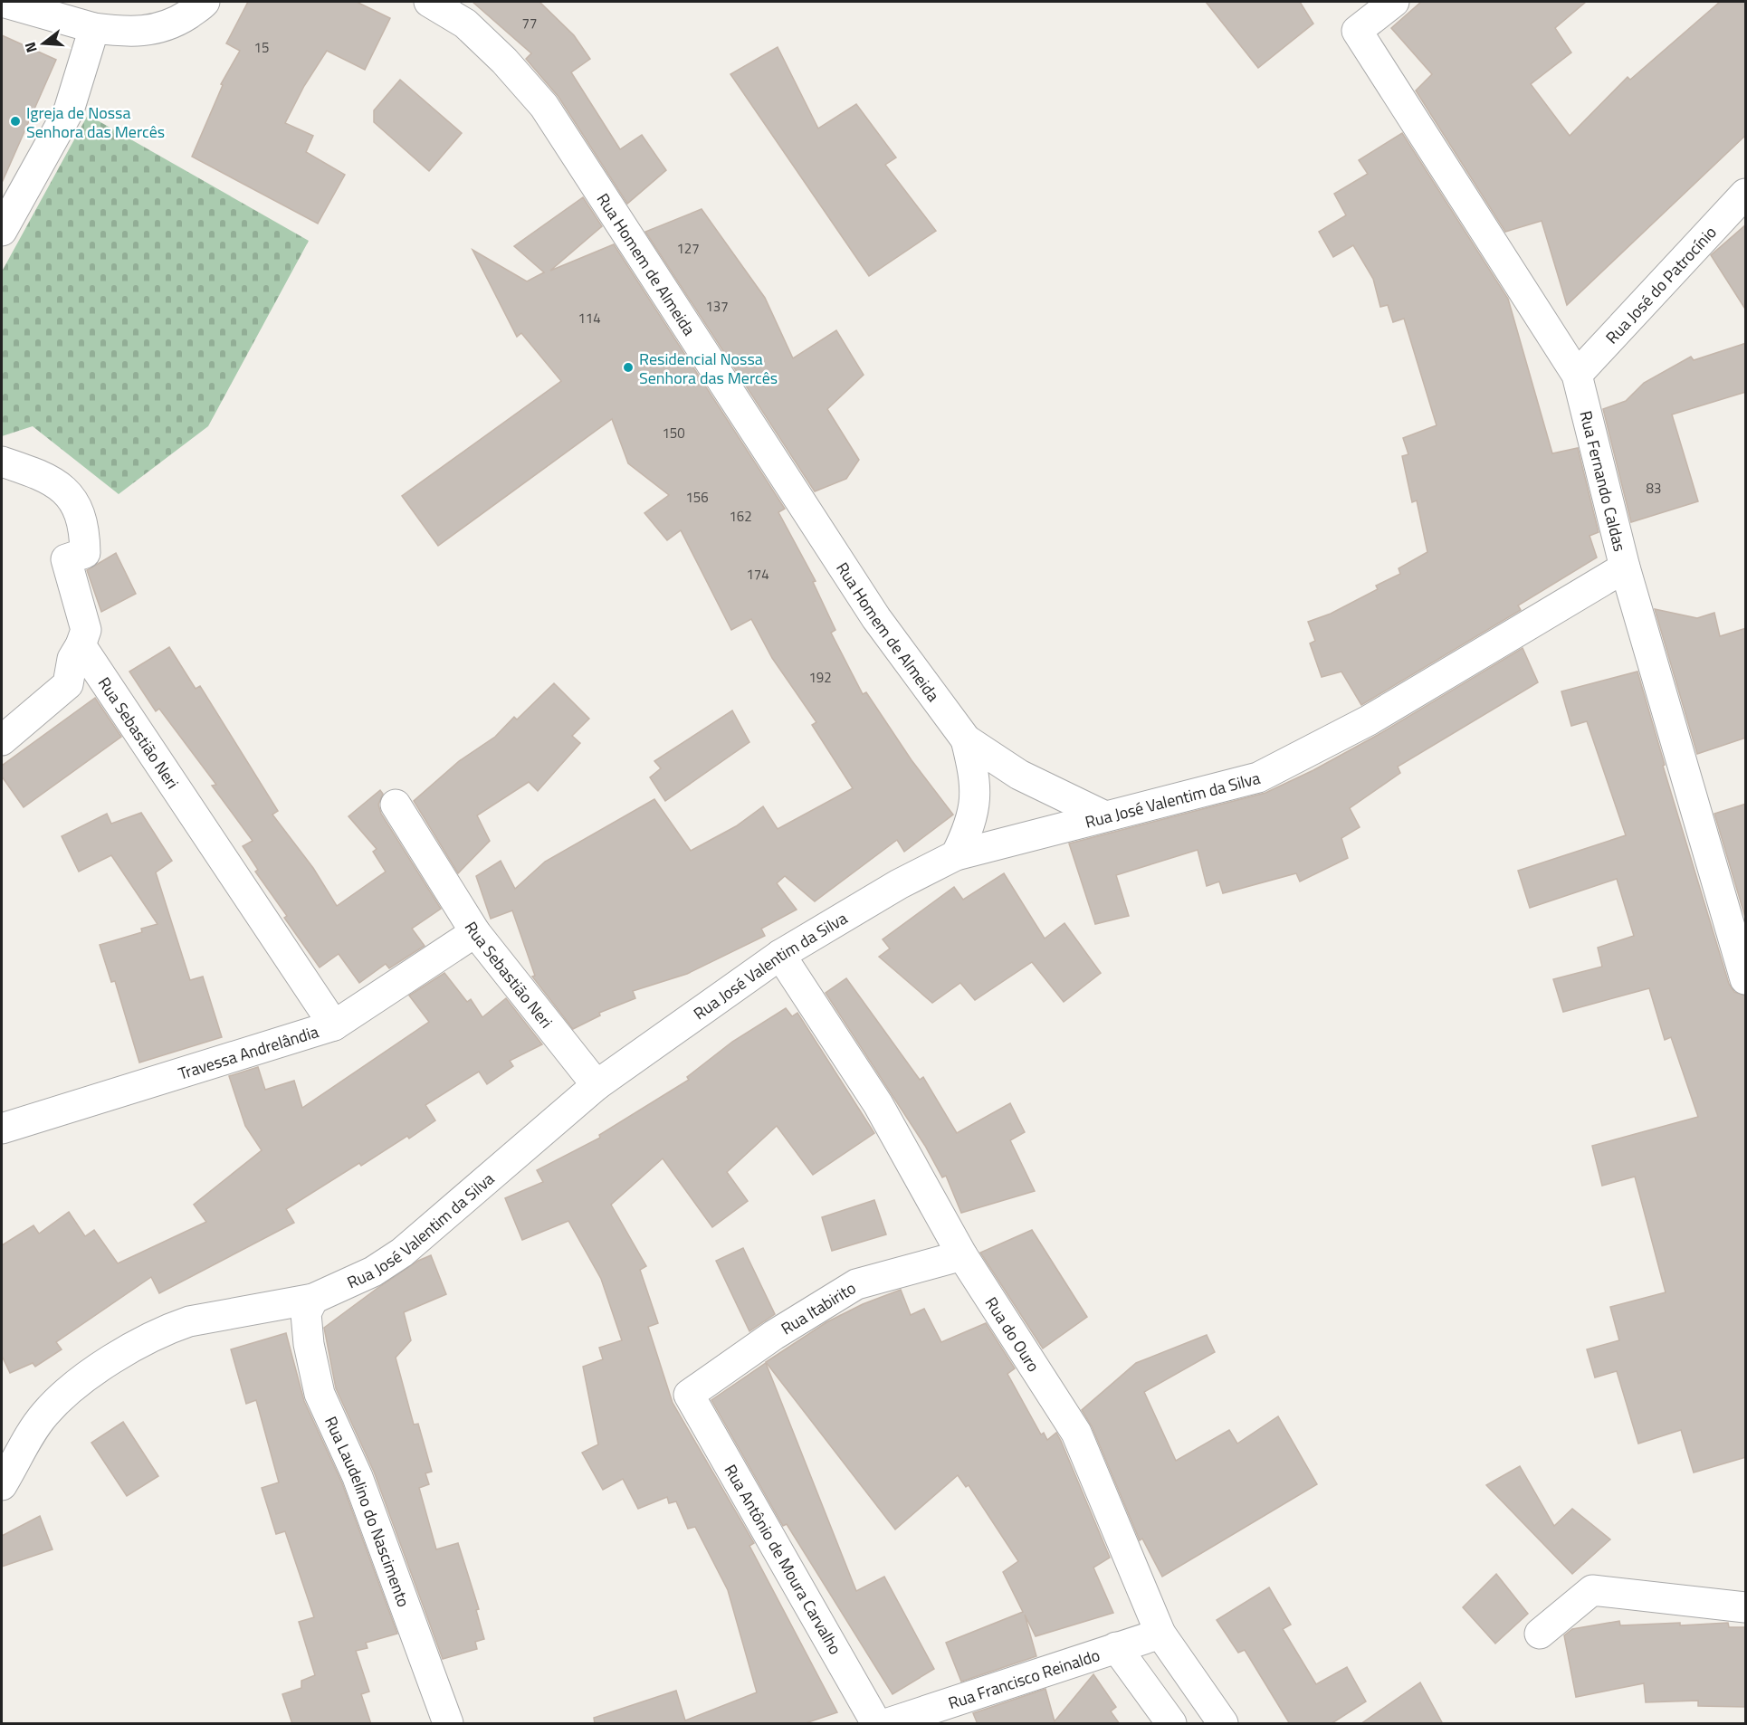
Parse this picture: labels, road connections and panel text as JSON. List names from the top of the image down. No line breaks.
{"streets":{"street":["Rua Homem de Almeida","Rua José do Patrocínio","Rua Fernando Caldas","Rua Sebastião Neri","Rua José Valentim da Silva","Travessa Andrelândia","Rua Itabirito","Rua do Ouro","Rua Laudelino do Nascimento","Rua Antônio de Moura Carvalho","Rua Francisco Reinaldo"]},"crossings":[["Rua José do Patrocínio","Rua Fernando Caldas"],["Rua Fernando Caldas","Rua José Valentim da Silva"],["Rua Sebastião Neri","Rua José Valentim da Silva"],["Rua Sebastião Neri","Travessa Andrelândia"],["Rua José Valentim da Silva","Rua do Ouro"],["Rua José Valentim da Silva","Rua Laudelino do Nascimento"],["Rua Itabirito","Rua do Ouro"],["Rua Itabirito","Rua Antônio de Moura Carvalho"],["Rua do Ouro","Rua Francisco Reinaldo"]],"places":["Igreja de Nossa Senhora das Mercês","Residencial Nossa Senhora das Mercês"],"house_numbers":["77","15","127","137","114","150","83","156","162","174","192"],"north":"left"}
